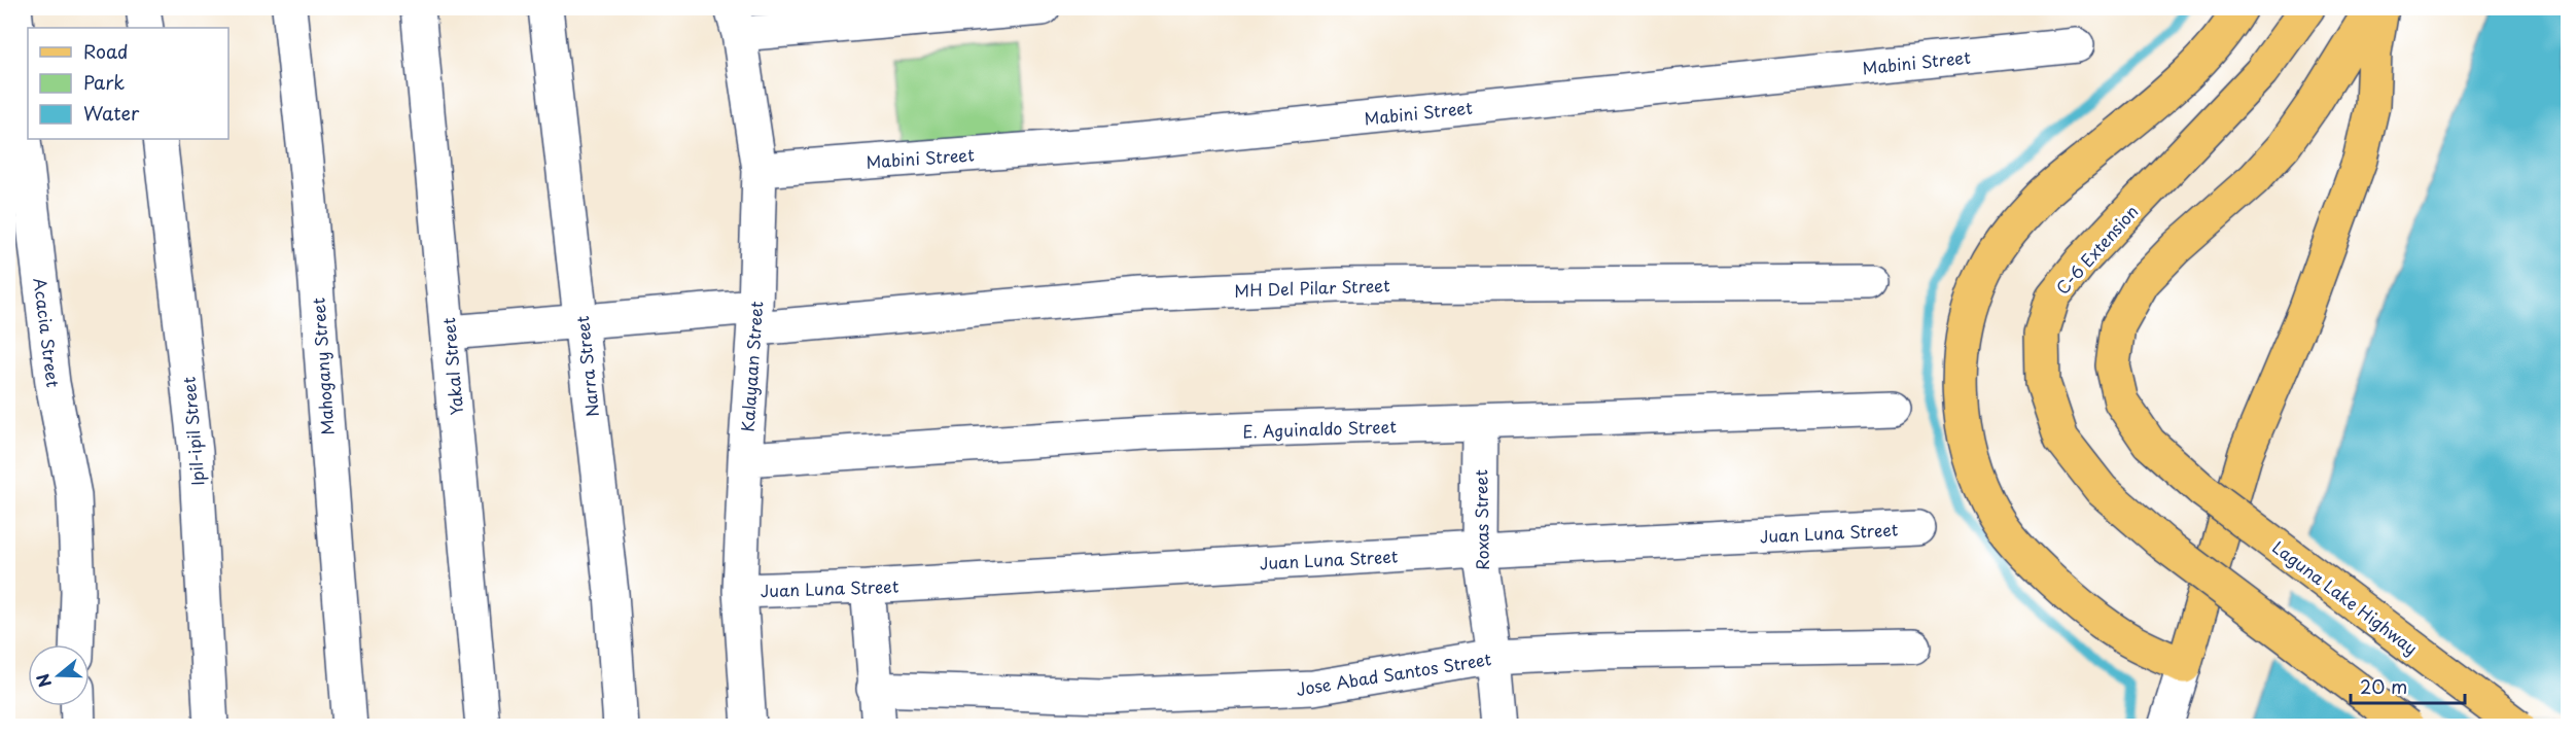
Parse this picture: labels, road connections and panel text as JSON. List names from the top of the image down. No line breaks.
{"streets":{"main road":["C-6 Extension","Laguna Lake Highway"],"street":["Mabini Street","MH Del Pilar Street","Acacia Street","Mahogany Street","Yakal Street","Narra Street","Kalayaan Street","E. Aguinaldo Street","Ipil-ipil Street","Roxas Street","Juan Luna Street","Jose Abad Santos Street"]},"crossings":[["Mabini Street","Kalayaan Street"],["MH Del Pilar Street","Yakal Street"],["MH Del Pilar Street","Narra Street"],["MH Del Pilar Street","Kalayaan Street"],["Kalayaan Street","E. Aguinaldo Street"],["Kalayaan Street","Juan Luna Street"],["E. Aguinaldo Street","Roxas Street"],["Roxas Street","Juan Luna Street"],["Roxas Street","Jose Abad Santos Street"]],"legend":["Road","Park","Water"],"scale_bar":"20 m","north":"left"}
